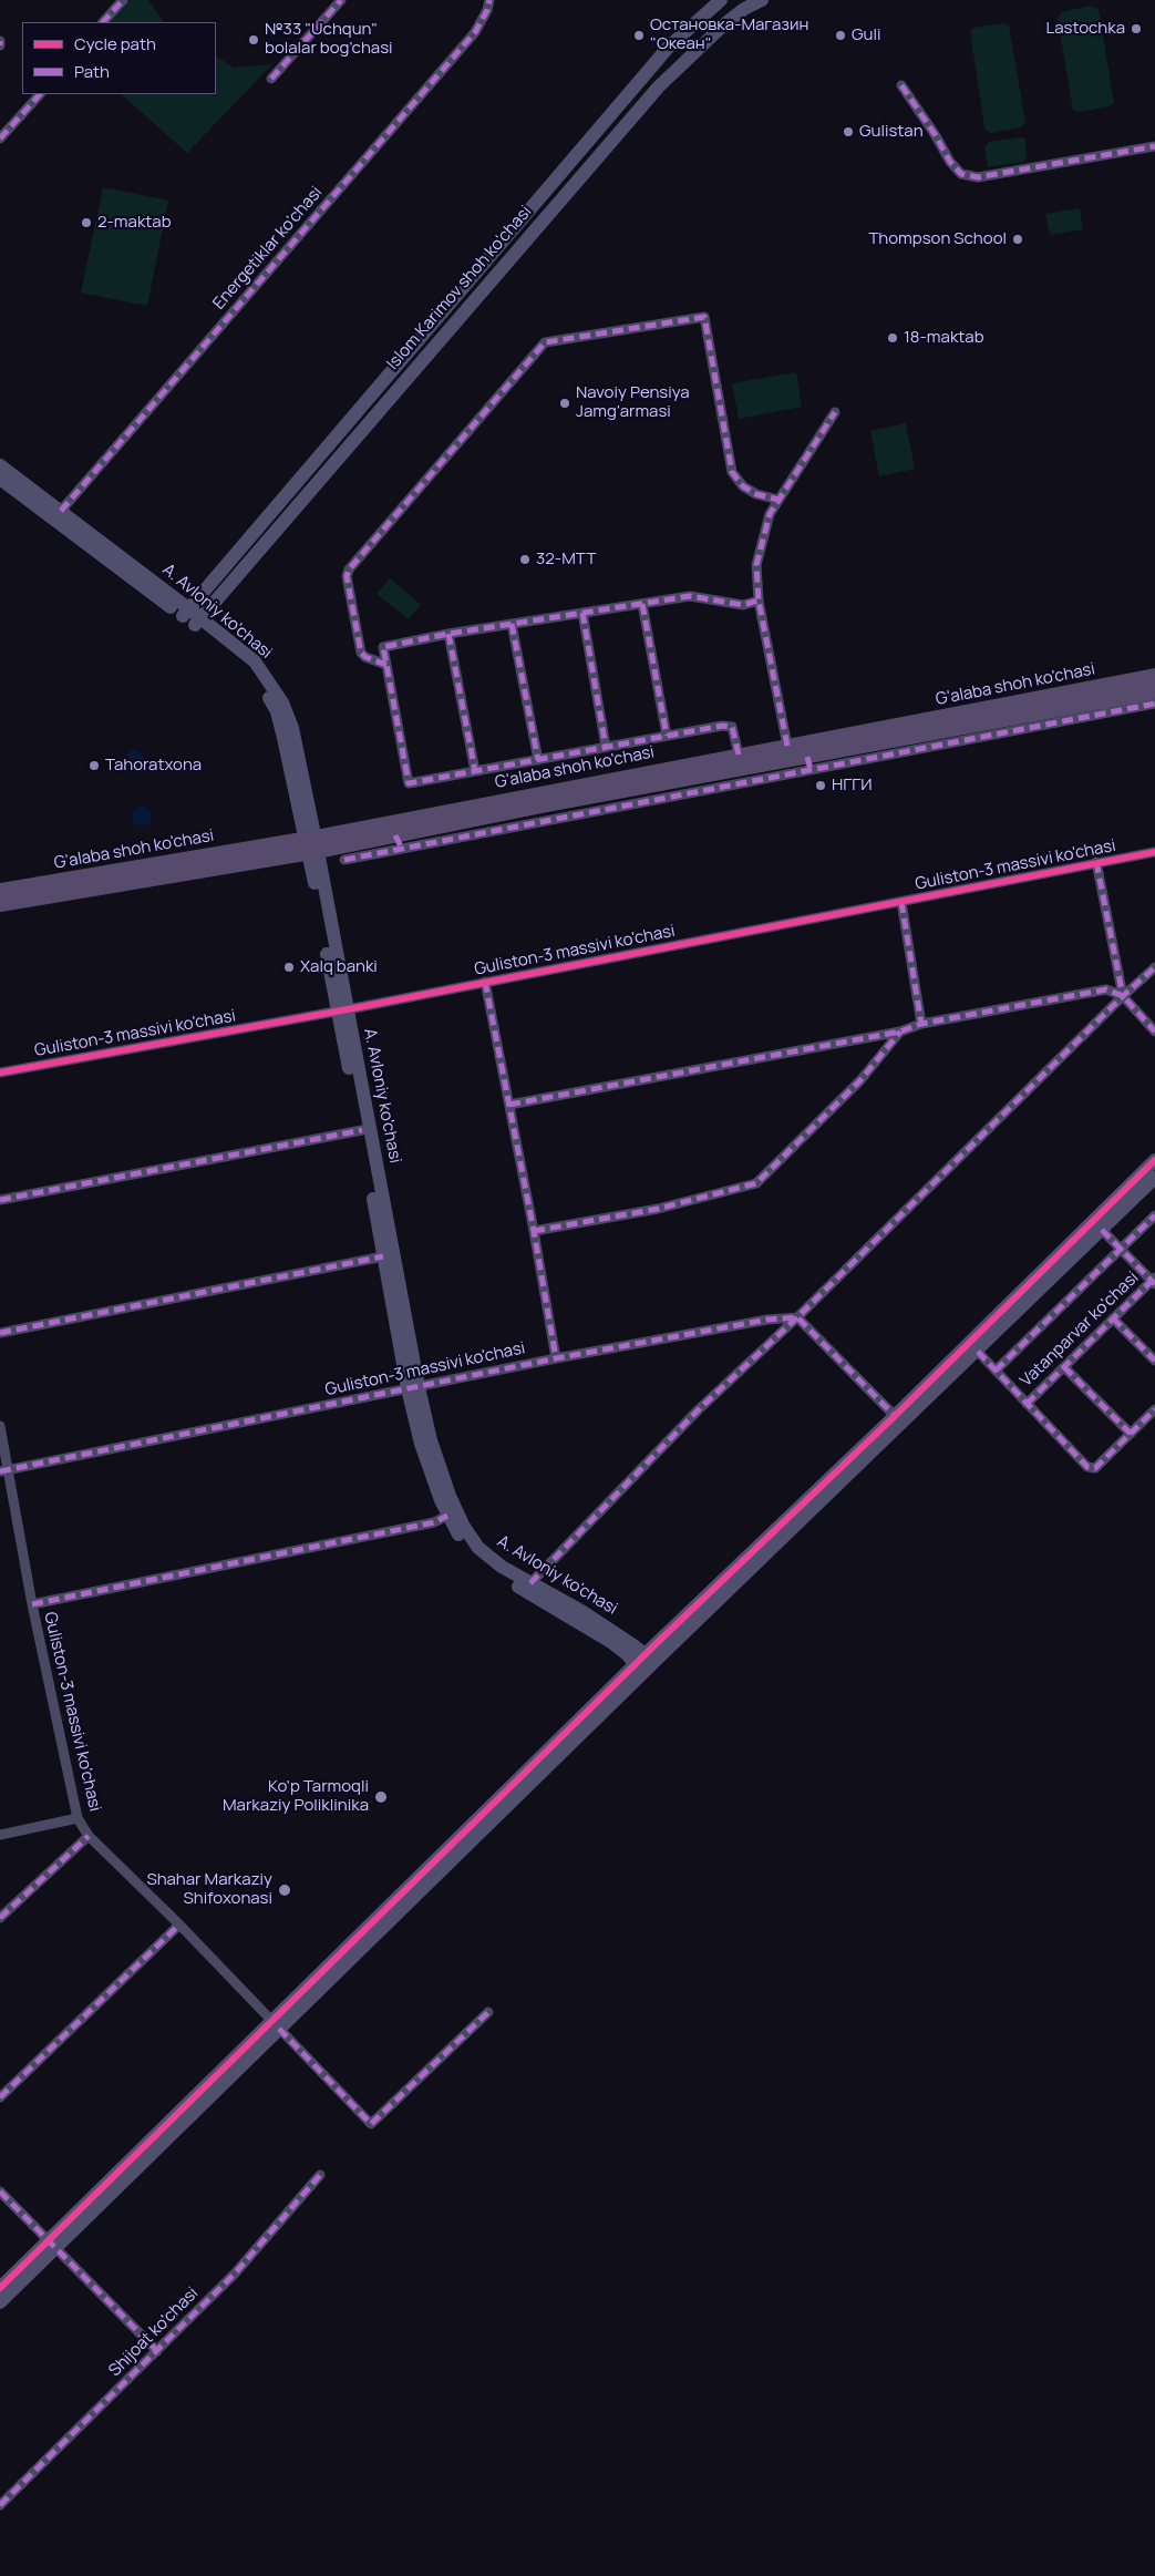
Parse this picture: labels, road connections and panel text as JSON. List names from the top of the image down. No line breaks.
{"streets":{"main road":["G'alaba shoh ko'chasi"],"street":["Energetiklar ko'chasi","Islom Karimov shoh ko'chasi","A. Avloniy ko'chasi","Guliston-3 massivi ko'chasi","Vatanparvar ko'chasi","Shijoat ko'chasi"]},"crossings":[["Energetiklar ko'chasi","A. Avloniy ko'chasi"],["Islom Karimov shoh ko'chasi","A. Avloniy ko'chasi"],["A. Avloniy ko'chasi","G'alaba shoh ko'chasi"],["A. Avloniy ko'chasi","Guliston-3 massivi ko'chasi"]],"places":["Lastochka","Остановка-Магазин \"Океан\"","Guli","№33 \"Uchqun\" bolalar bog'chasi","Gulistan","2-maktab","Thompson School","18-maktab","Navoiy Pensiya Jamg'armasi","32-MTT","Tahoratxona","НГГИ","Xalq banki","Ko'p Tarmoqli Markaziy Poliklinika","Shahar Markaziy Shifoxonasi"],"legend":["Cycle path","Path"]}
